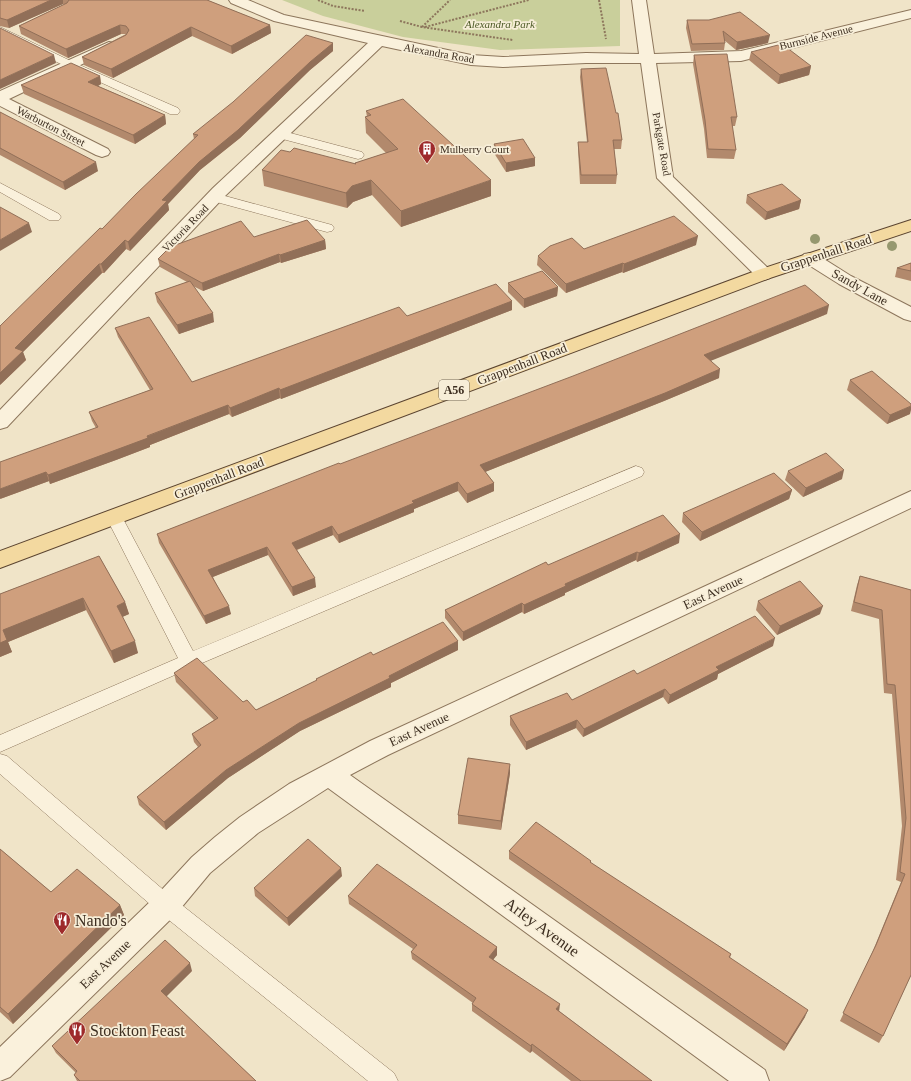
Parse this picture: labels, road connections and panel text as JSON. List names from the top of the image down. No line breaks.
{"streets":{"main road":["Grappenhall Road","A56"],"street":["Burnside Avenue","Alexandra Road","Warburton Street","Parkgate Road","Victoria Road","Sandy Lane","East Avenue","Arley Avenue"]},"crossings":[["Burnside Avenue","Alexandra Road"],["Burnside Avenue","Parkgate Road"],["Alexandra Road","Parkgate Road"],["Alexandra Road","Victoria Road"],["Parkgate Road","Grappenhall Road"],["Grappenhall Road","Sandy Lane"],["East Avenue","Arley Avenue"]],"parks":["Alexandra Park"],"places":{"building":["Mulberry Court"],"restaurant":["Nando's","Stockton Feast"]}}
